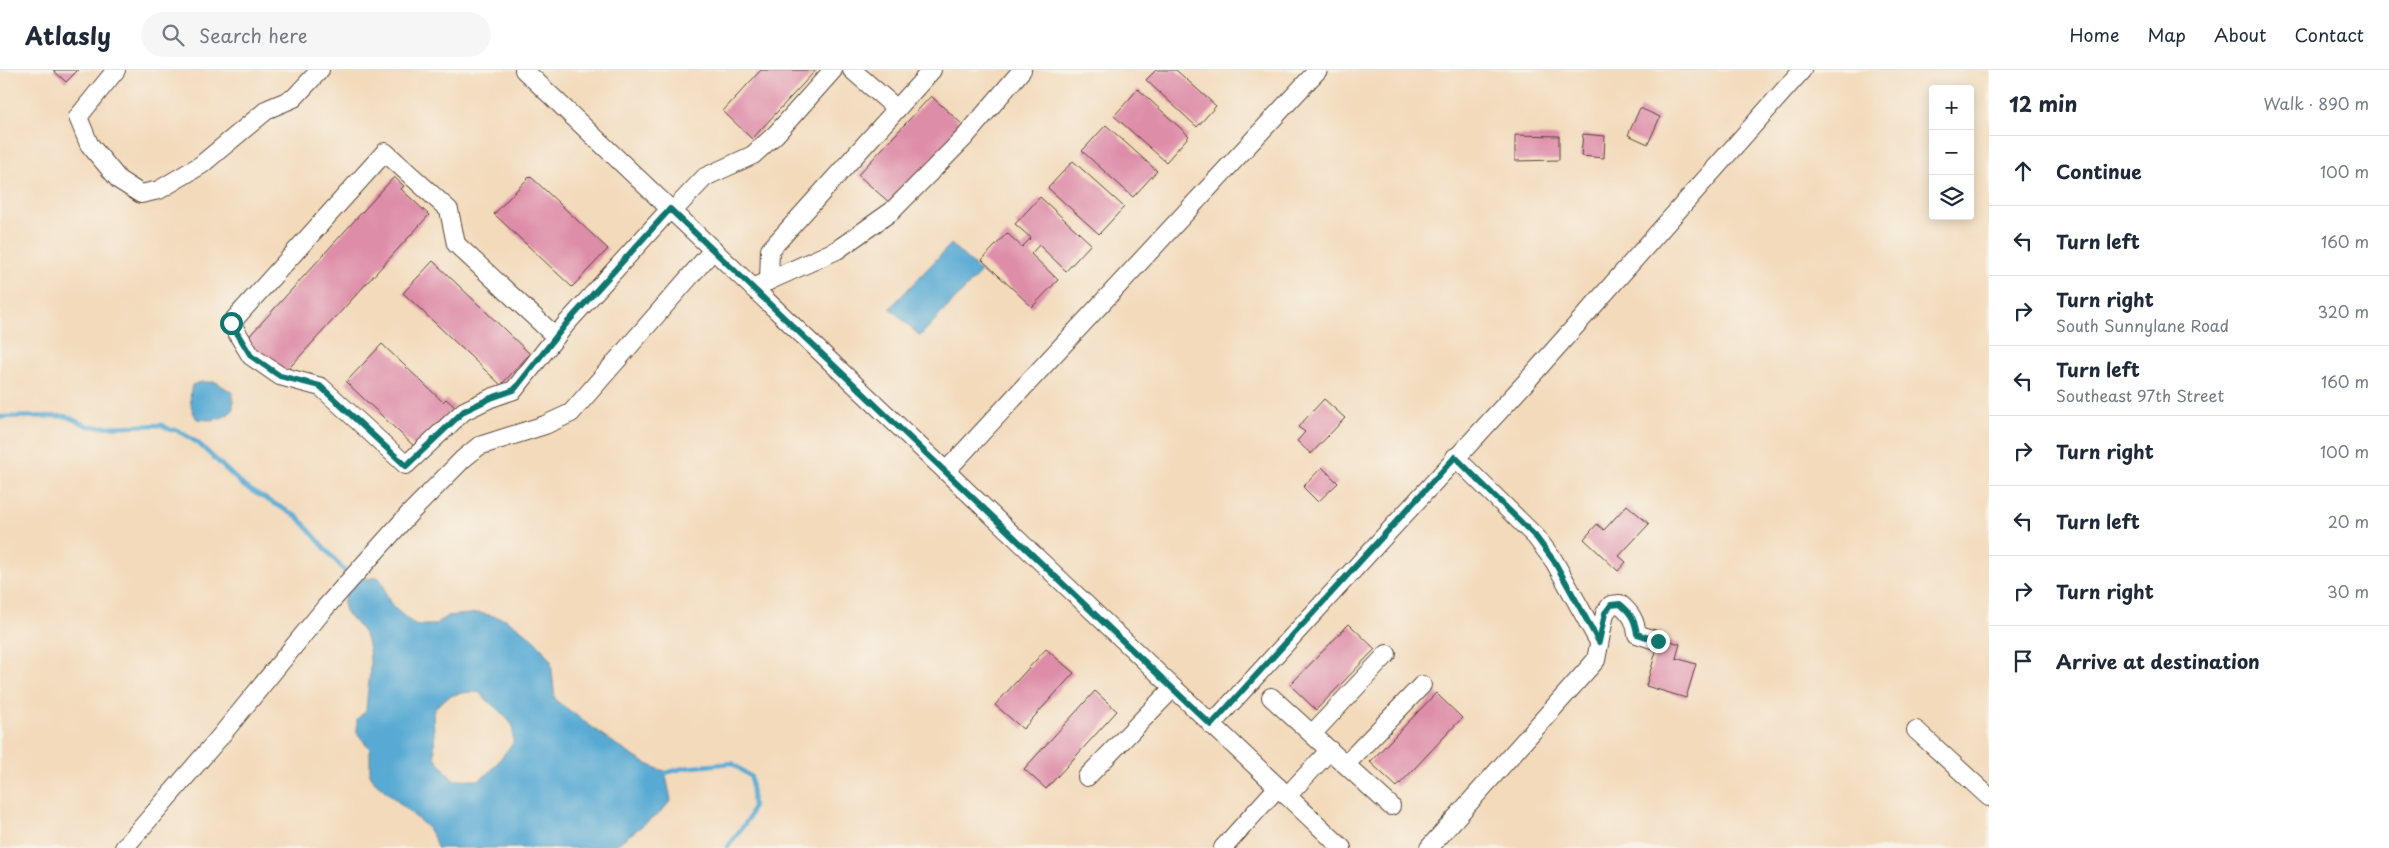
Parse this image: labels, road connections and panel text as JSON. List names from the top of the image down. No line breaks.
{"page":{"header":"Atlasly","search":"Search here","nav":["Home","Map","About","Contact"],"heading":["12 min","Walk · 890 m"],"map_buttons":["+","−"],"list":[["Continue","100 m"],["Turn left","160 m"],["Turn right","South Sunnylane Road","320 m"],["Turn left","Southeast 97th Street","160 m"],["Turn right","100 m"],["Turn left","20 m"],["Turn right","30 m"],"Arrive at destination"]}}
